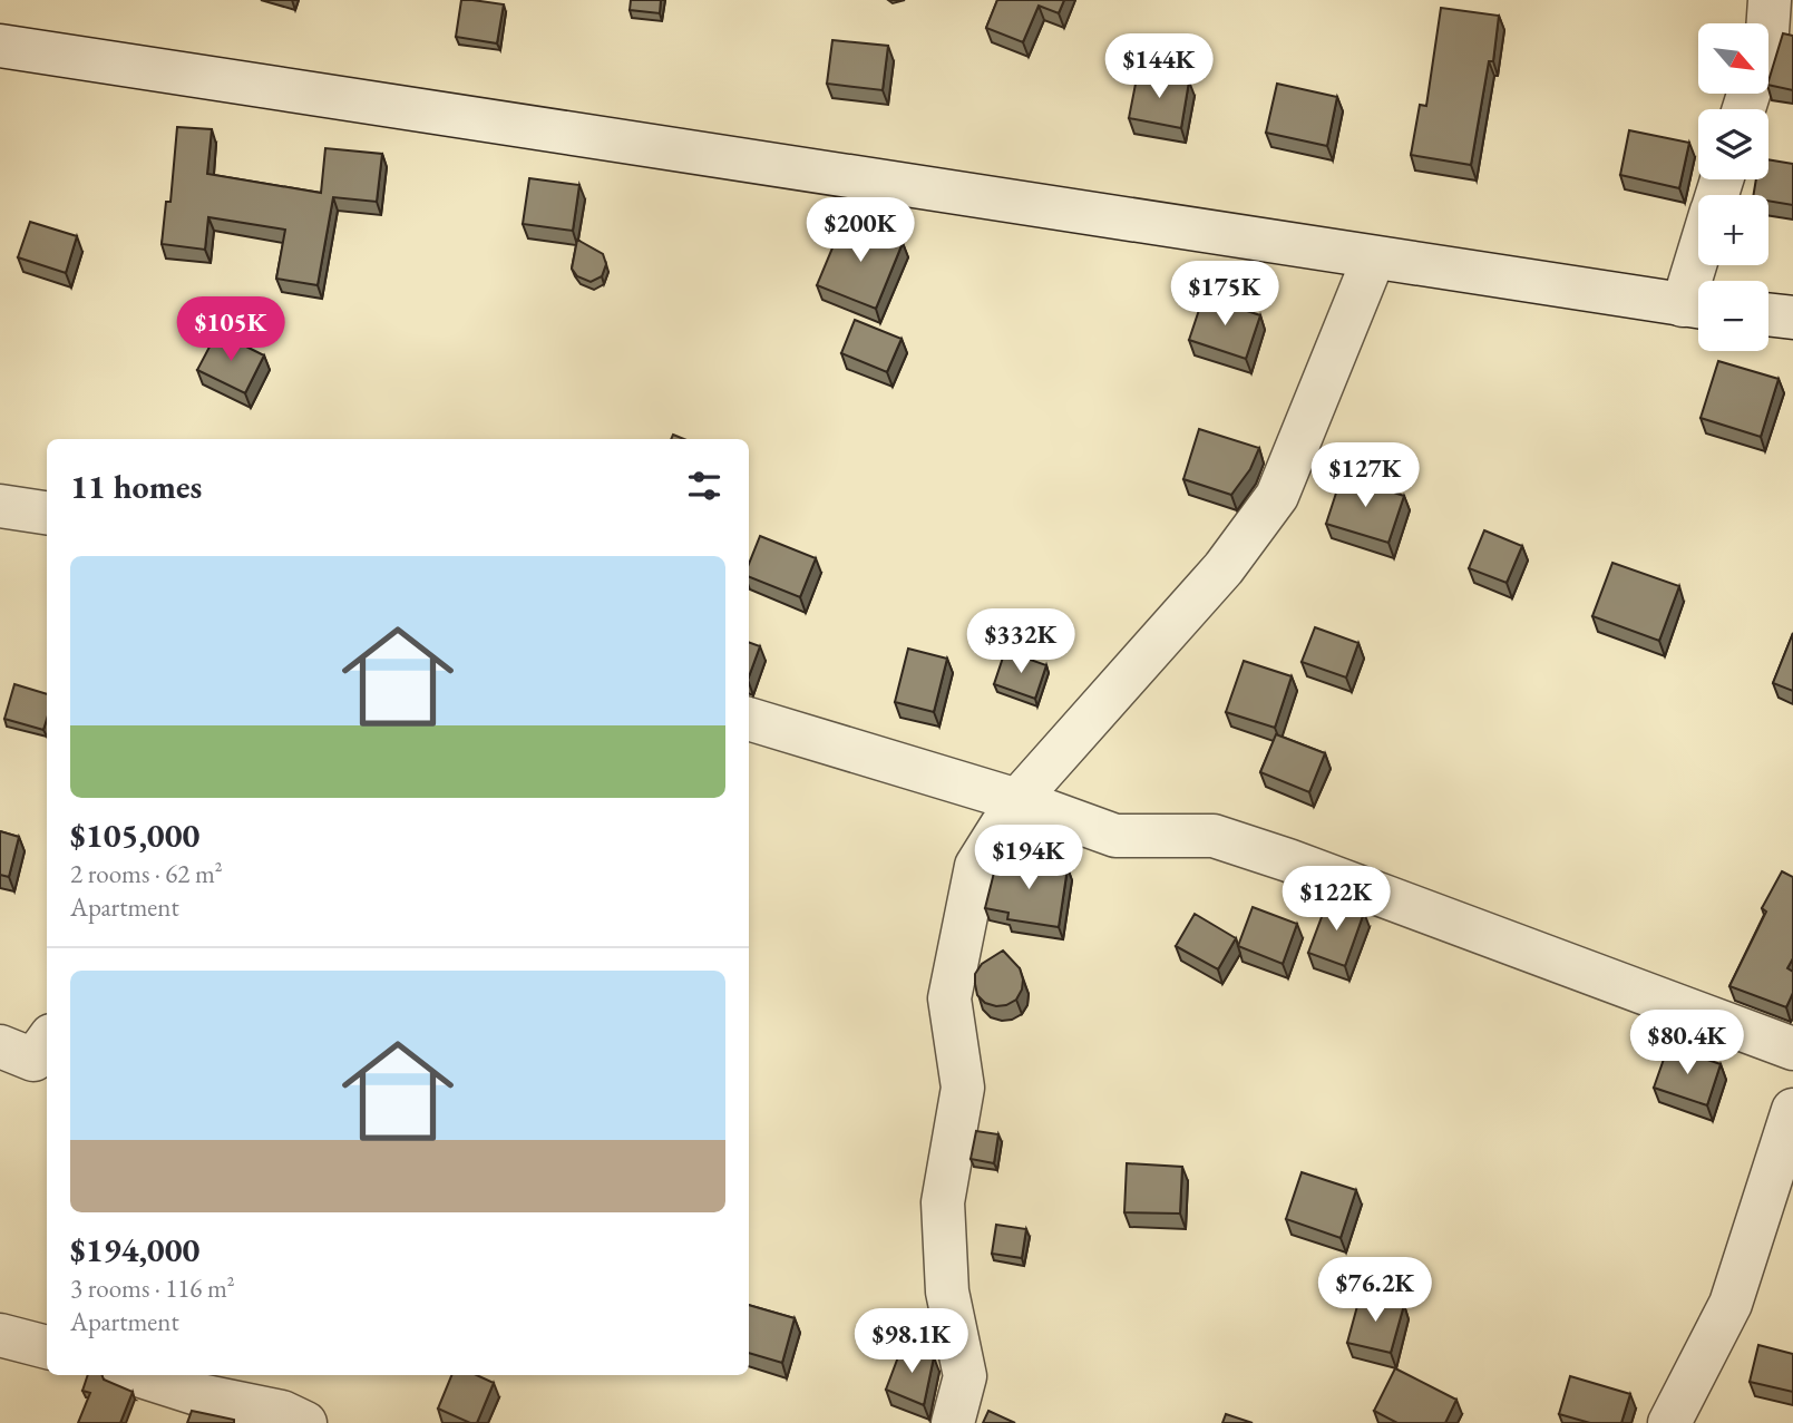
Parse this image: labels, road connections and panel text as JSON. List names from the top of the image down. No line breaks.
{"north":"bottom right","page":{"map_buttons":["+","−"],"price":["$144K","$200K","$175K","$105K","$127K","$332K","$194K","$122K","$80.4K","$76.2K","$98.1K"],"heading":"11 homes","list":[{"name":"$105,000","note":"2 rooms · 62 m² · Apartment"},{"name":"$194,000","note":"3 rooms · 116 m² · Apartment"}]}}
